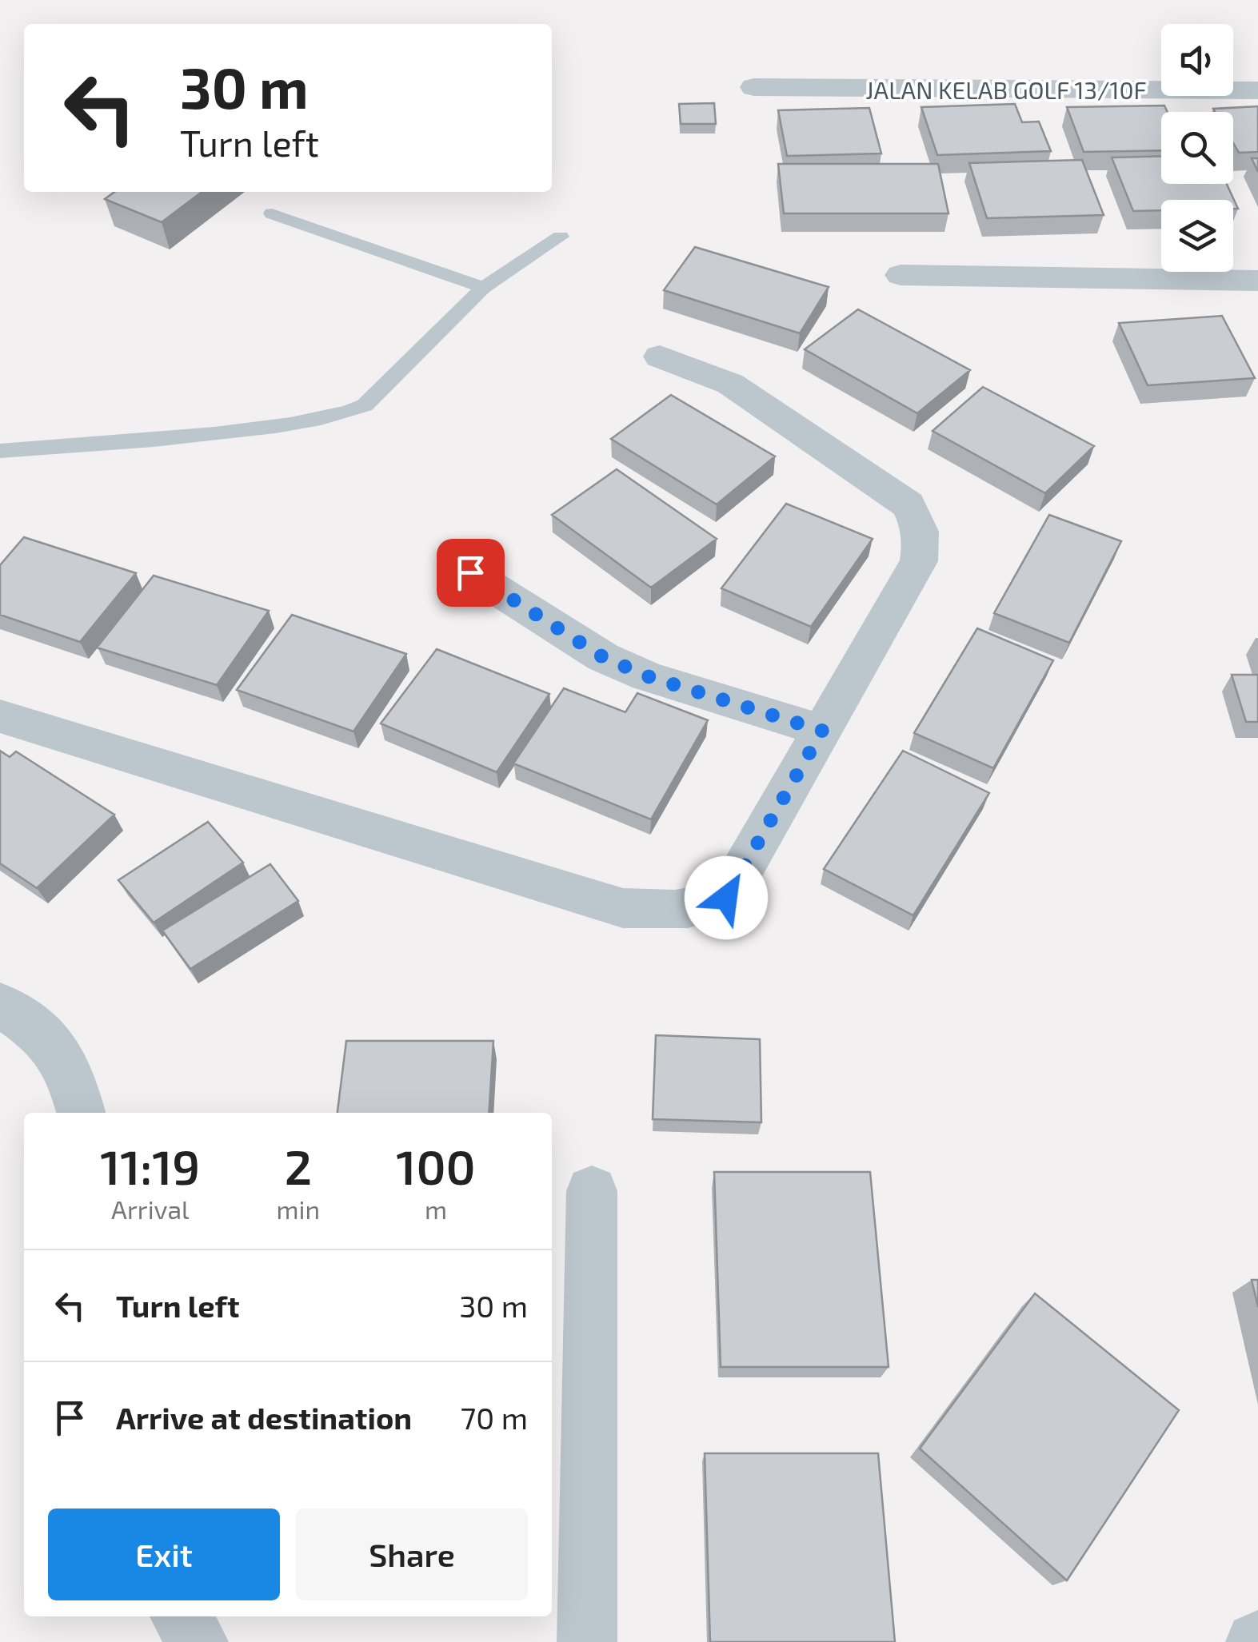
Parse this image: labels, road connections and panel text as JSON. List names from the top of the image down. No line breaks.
{"streets":{"street":["JALAN KELAB GOLF 13/10F"]},"page":{"turn":["30 m","Turn left"],"eta":["11:19","Arrival","2","min","100","m"],"list":[{"name":"Turn left","value":"30 m"},{"name":"Arrive at destination","value":"70 m"}],"buttons":["Exit","Share"]}}
